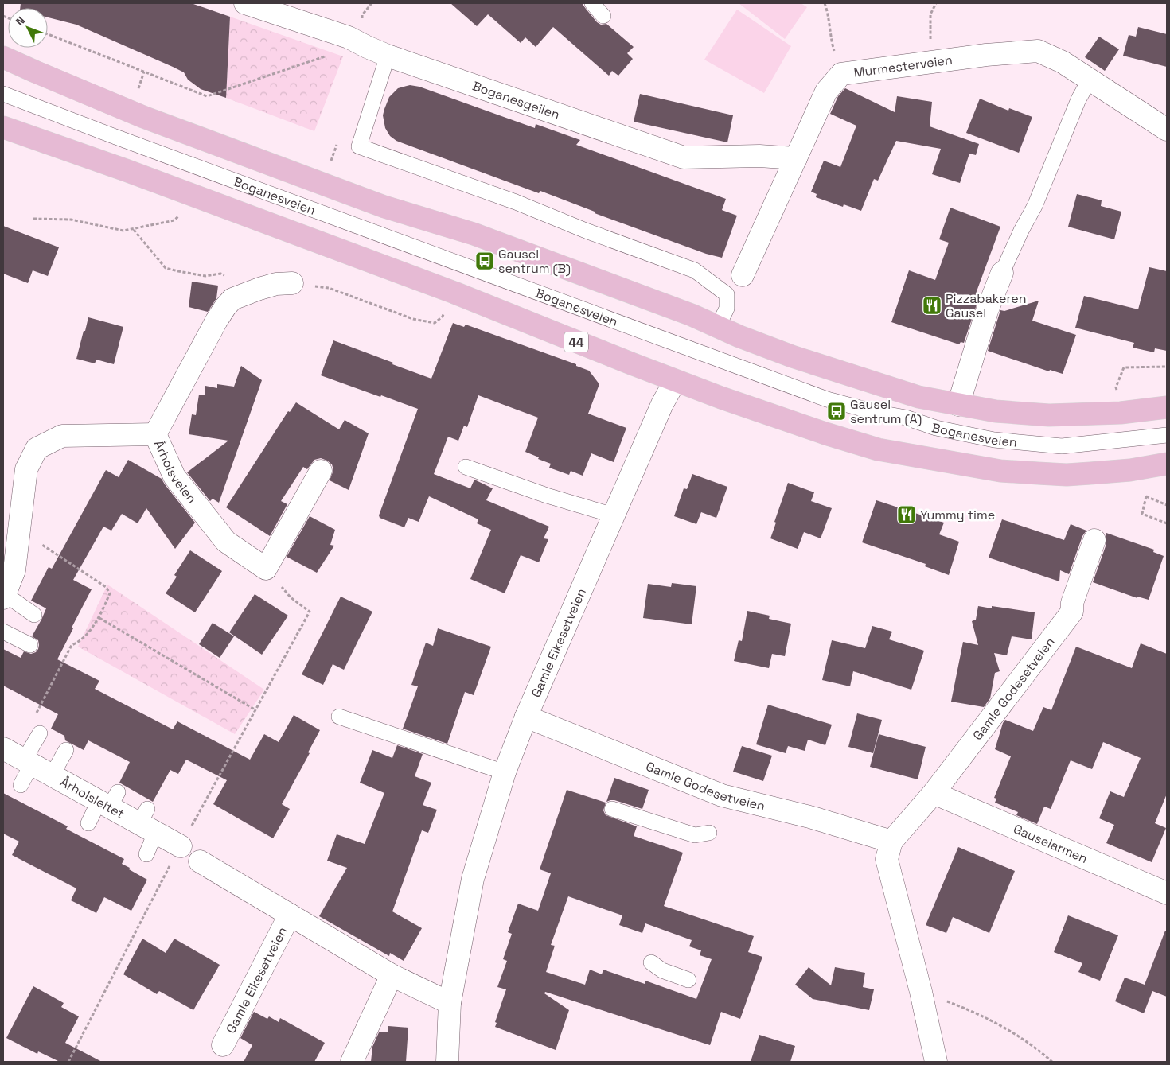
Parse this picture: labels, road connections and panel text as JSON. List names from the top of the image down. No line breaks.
{"streets":{"main road":["Boganesveien","44"],"street":["Murmesterveien","Boganesgeilen","Årholsveien","Gamle Eikesetveien","Gamle Godesetveien","Årholsleitet","Gauselarmen"]},"crossings":[["Murmesterveien","Boganesgeilen"],["44","Gamle Eikesetveien"],["Gamle Eikesetveien","Gamle Godesetveien"],["Gamle Godesetveien","Gauselarmen"]],"places":{"bus stop":["Gausel sentrum (B)","Gausel sentrum (A)"],"restaurant":["Pizzabakeren Gausel","Yummy time"]},"north":"top left"}
